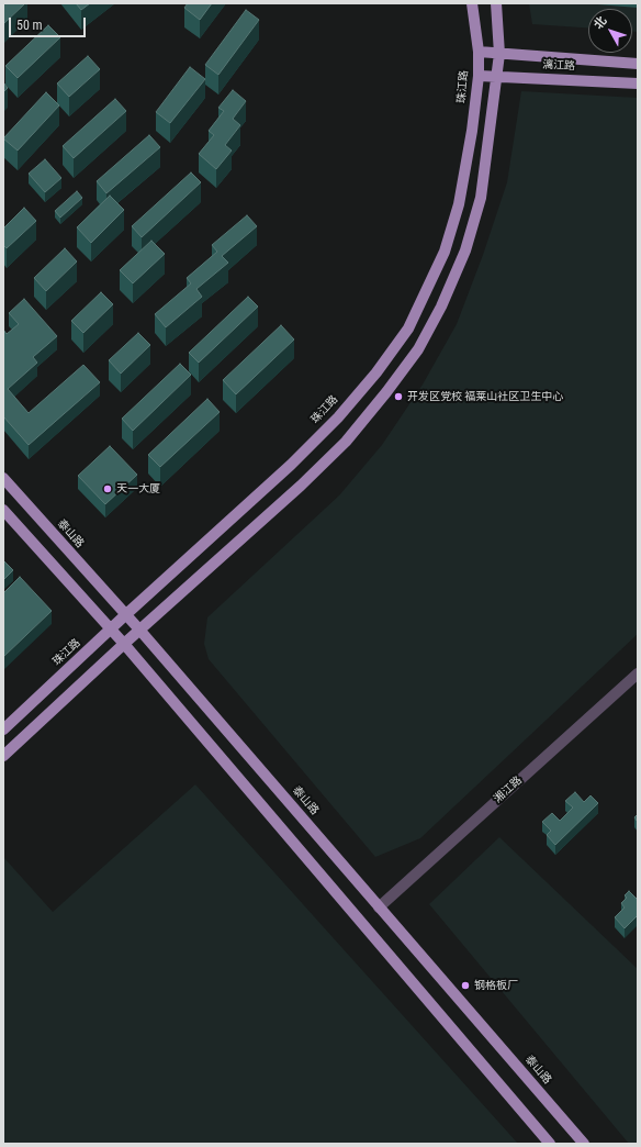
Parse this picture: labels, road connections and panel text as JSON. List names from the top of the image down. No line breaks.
{"streets":{"main road":["漓江路","珠江路","泰山路"],"street":["湘江路"]},"crossings":[["漓江路","珠江路"],["珠江路","泰山路"],["泰山路","湘江路"]],"places":["开发区党校 福莱山社区卫生中心","天一大厦","钢格板厂"],"scale_bar":"50 m","north":"top left"}
